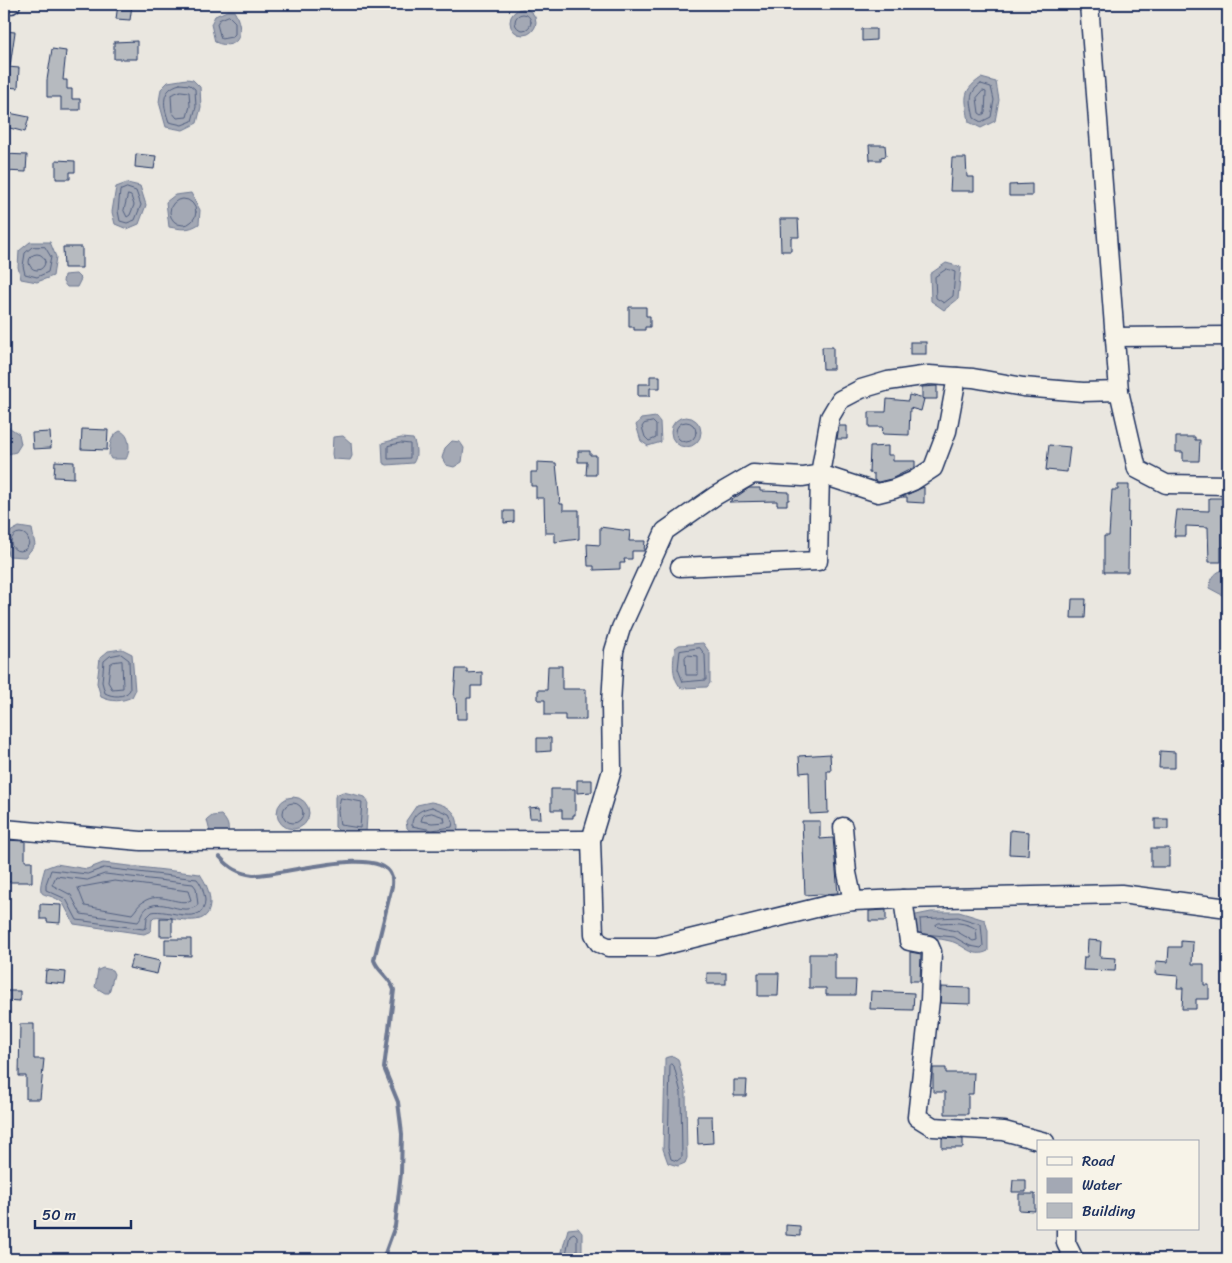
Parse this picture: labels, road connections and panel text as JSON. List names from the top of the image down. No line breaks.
{"legend":["Road","Water","Building"],"scale_bar":"50 m"}
